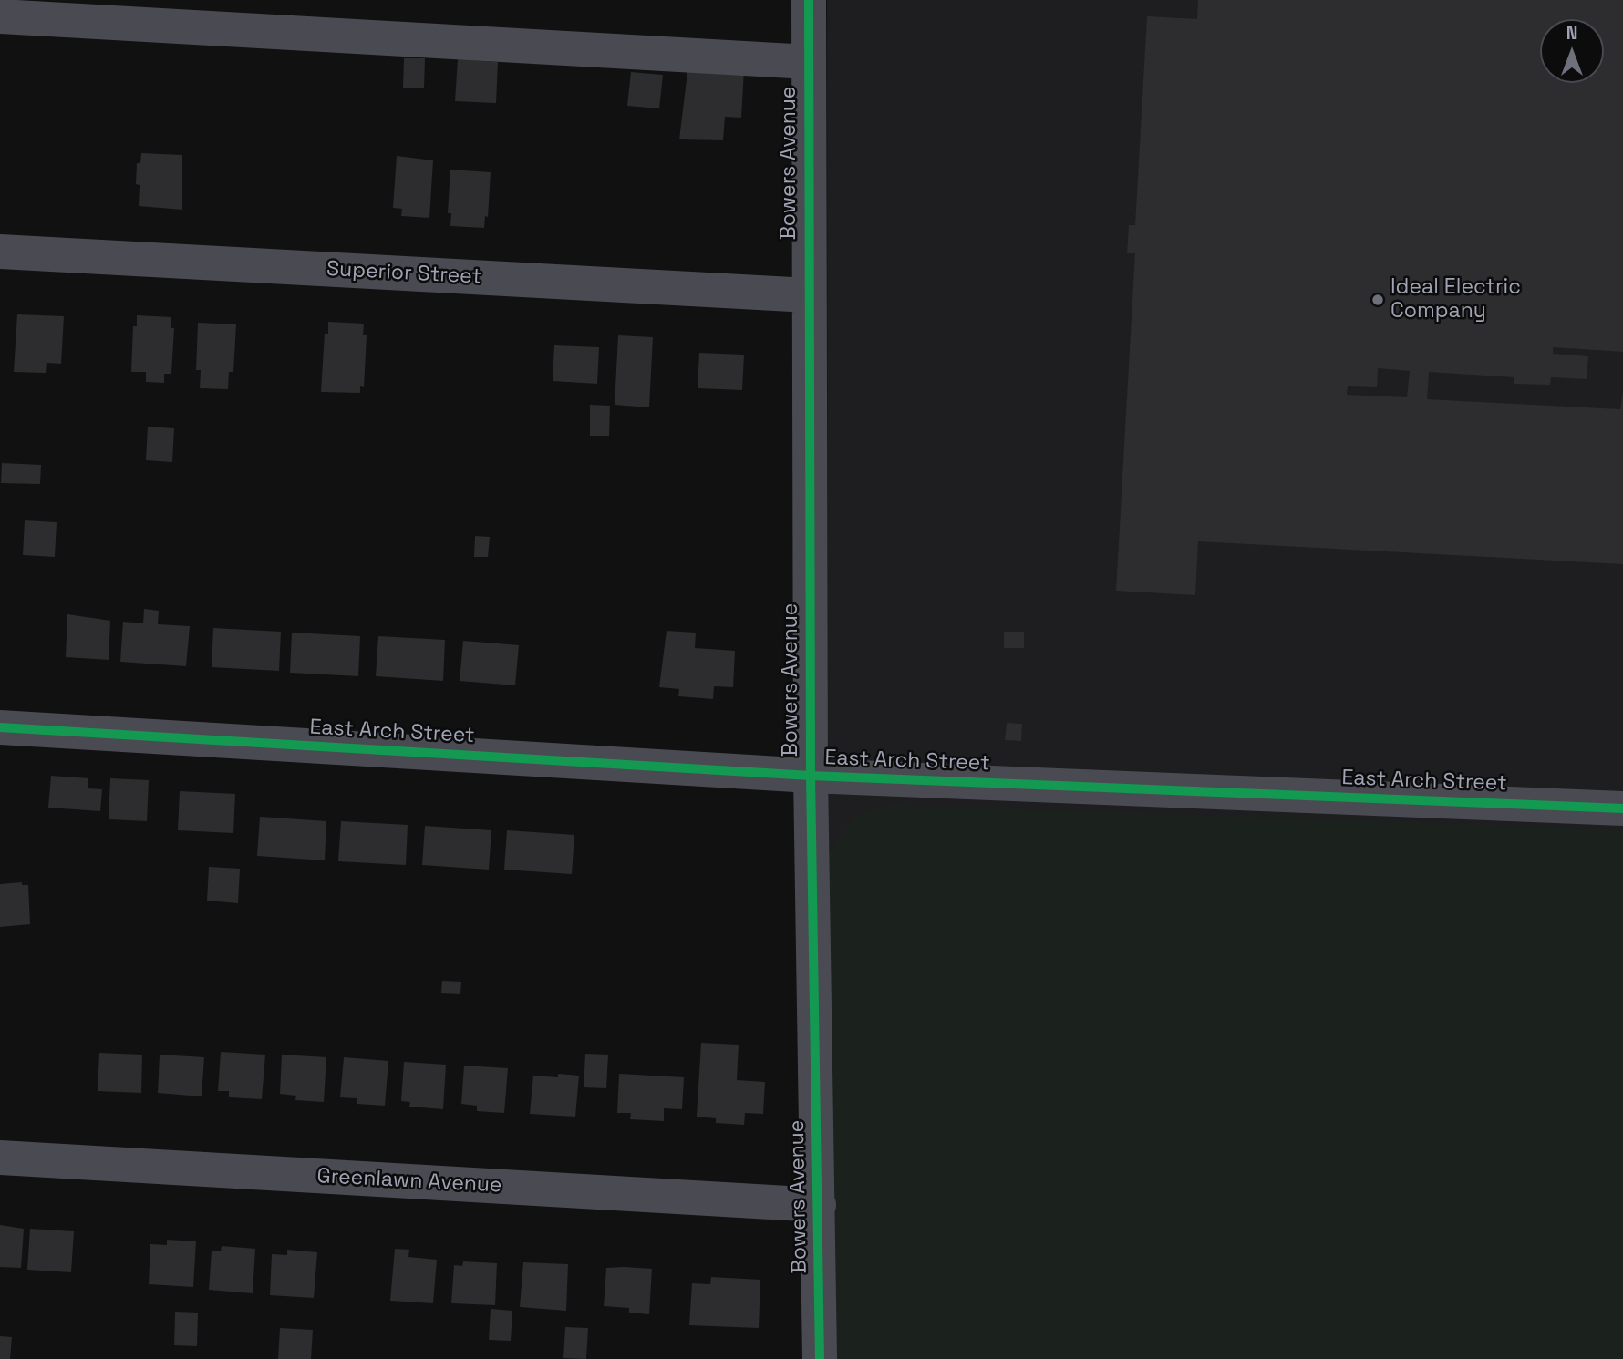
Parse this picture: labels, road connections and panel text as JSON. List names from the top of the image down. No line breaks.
{"streets":{"street":["Bowers Avenue","Superior Street","East Arch Street","Greenlawn Avenue"]},"crossings":[["Bowers Avenue","Superior Street"],["Bowers Avenue","East Arch Street"],["Bowers Avenue","Greenlawn Avenue"]],"places":["Ideal Electric Company"],"north":"top"}
